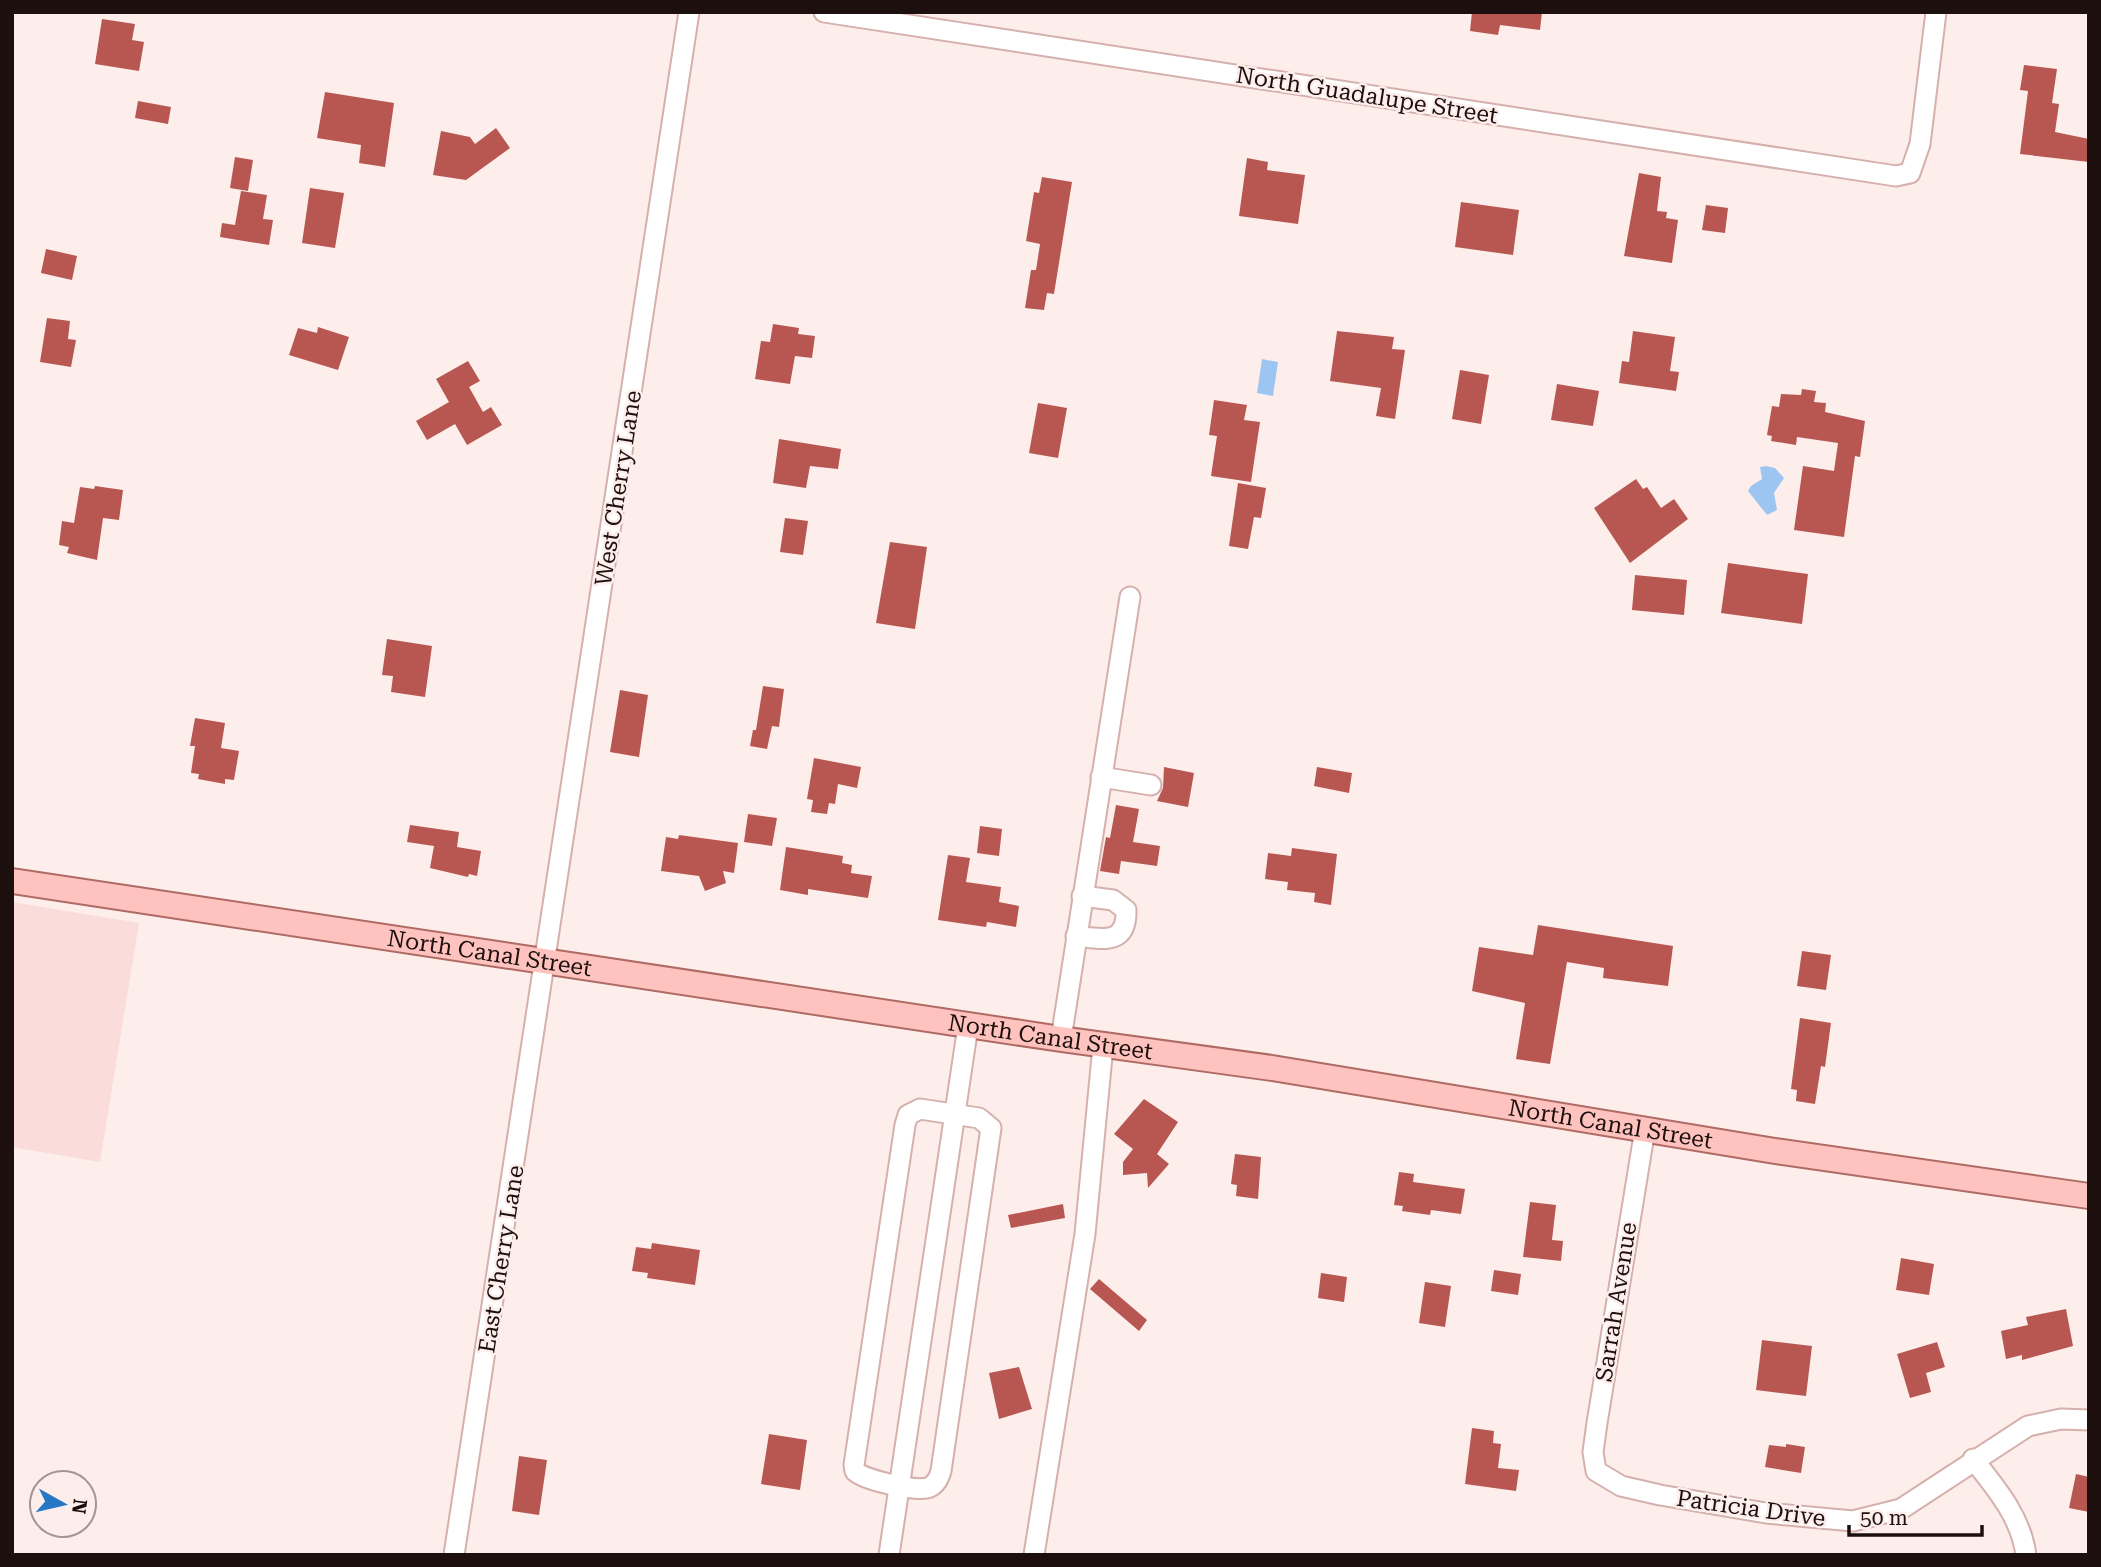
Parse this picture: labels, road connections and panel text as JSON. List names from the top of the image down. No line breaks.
{"streets":{"main road":["North Canal Street"],"street":["North Guadalupe Street","West Cherry Lane","East Cherry Lane","Sarrah Avenue","Patricia Drive"]},"crossings":[["West Cherry Lane","North Canal Street"],["West Cherry Lane","East Cherry Lane"],["North Canal Street","East Cherry Lane"],["North Canal Street","Sarrah Avenue"],["Sarrah Avenue","Patricia Drive"]],"scale_bar":"50 m","north":"right"}
